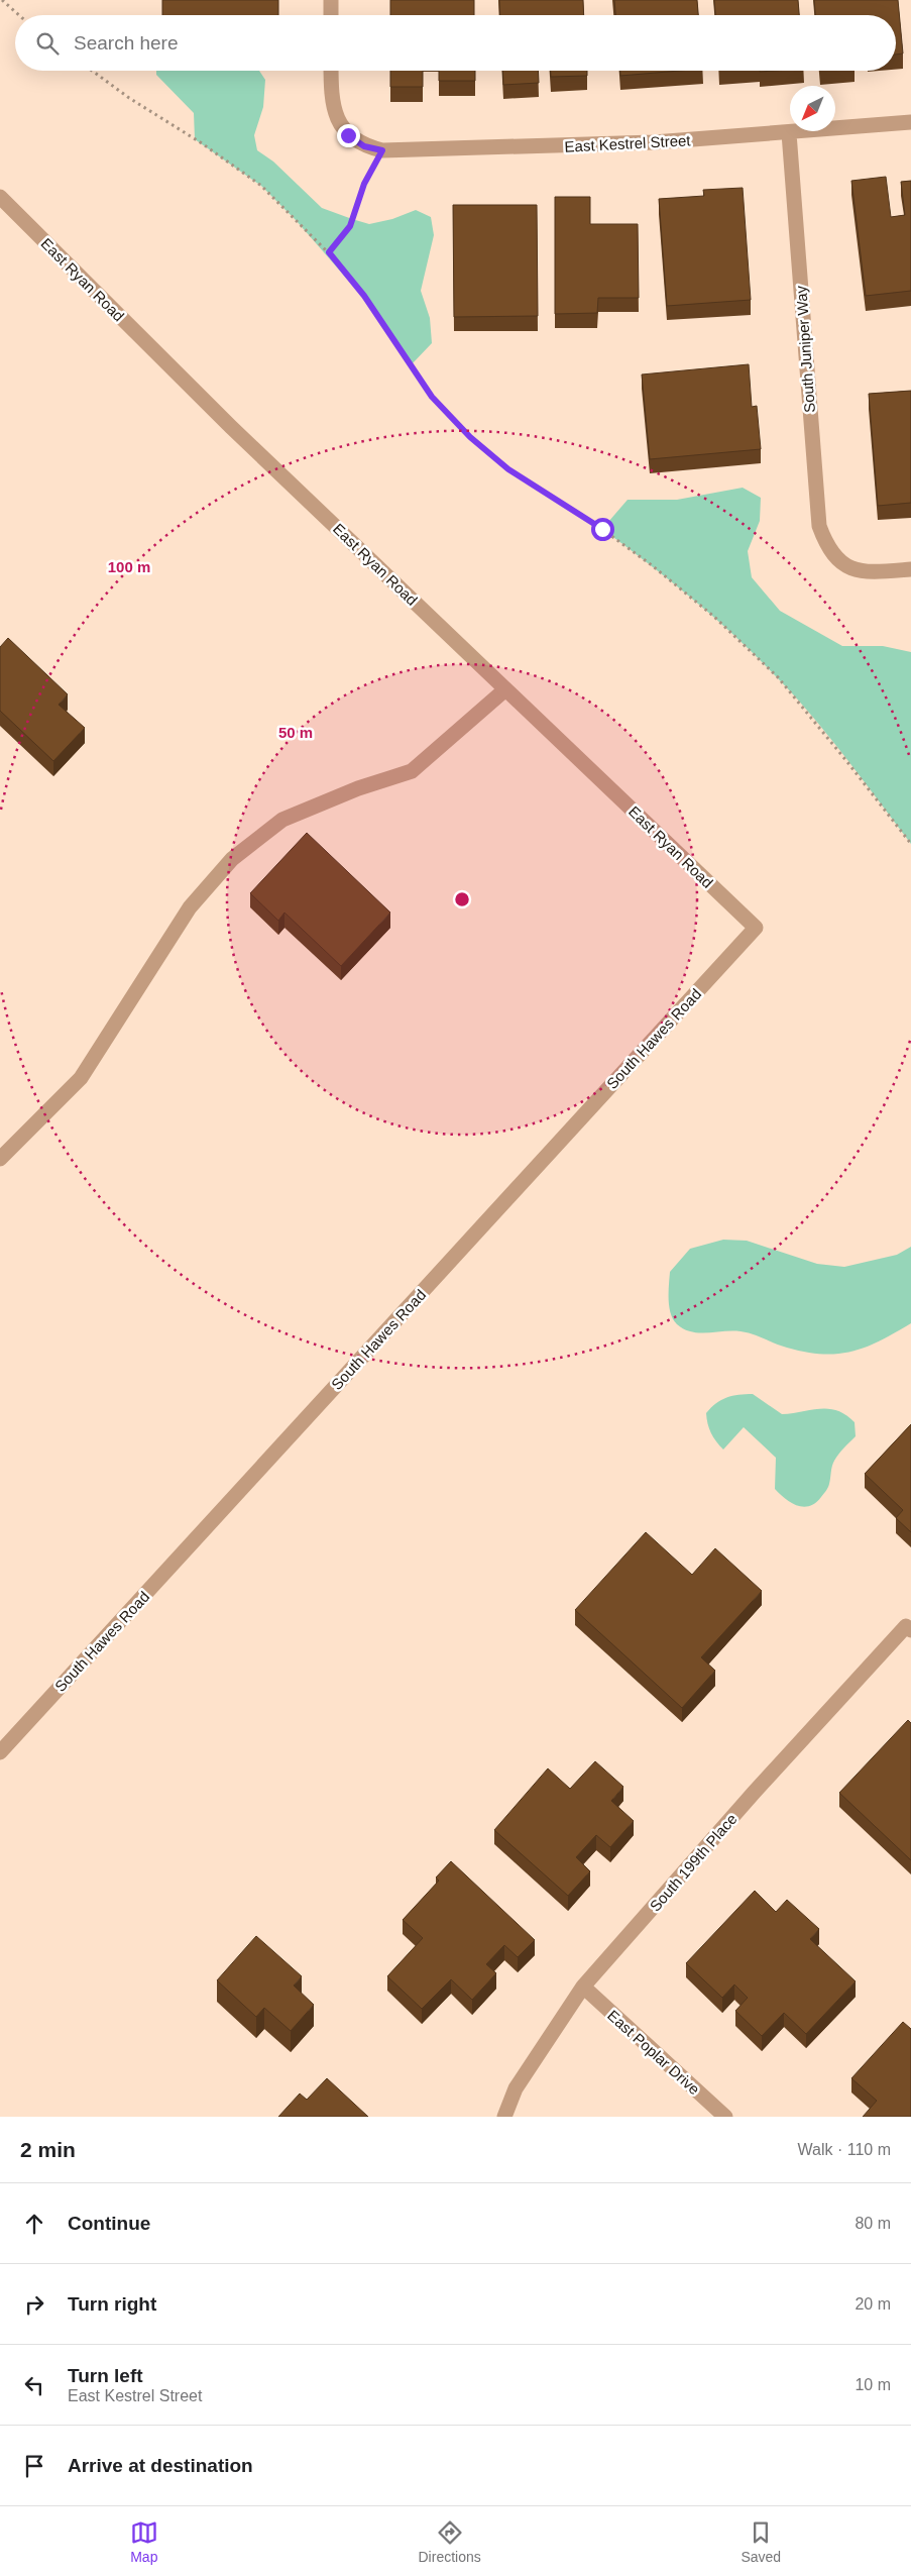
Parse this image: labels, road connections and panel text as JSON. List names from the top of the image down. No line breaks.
{"streets":{"street":["East Kestrel Street","East Ryan Road","South Juniper Way","South Hawes Road","South 199th Place","East Poplar Drive"]},"crossings":[["East Kestrel Street","South Juniper Way"],["East Ryan Road","South Hawes Road"],["South 199th Place","East Poplar Drive"]],"north":"bottom left","page":{"search":"Search here","heading":["2 min","Walk · 110 m"],"list":[["Continue","80 m"],["Turn right","20 m"],["Turn left","East Kestrel Street","10 m"],"Arrive at destination"],"nav":["Map","Directions","Saved"]},"rings":["100 m","50 m"]}
